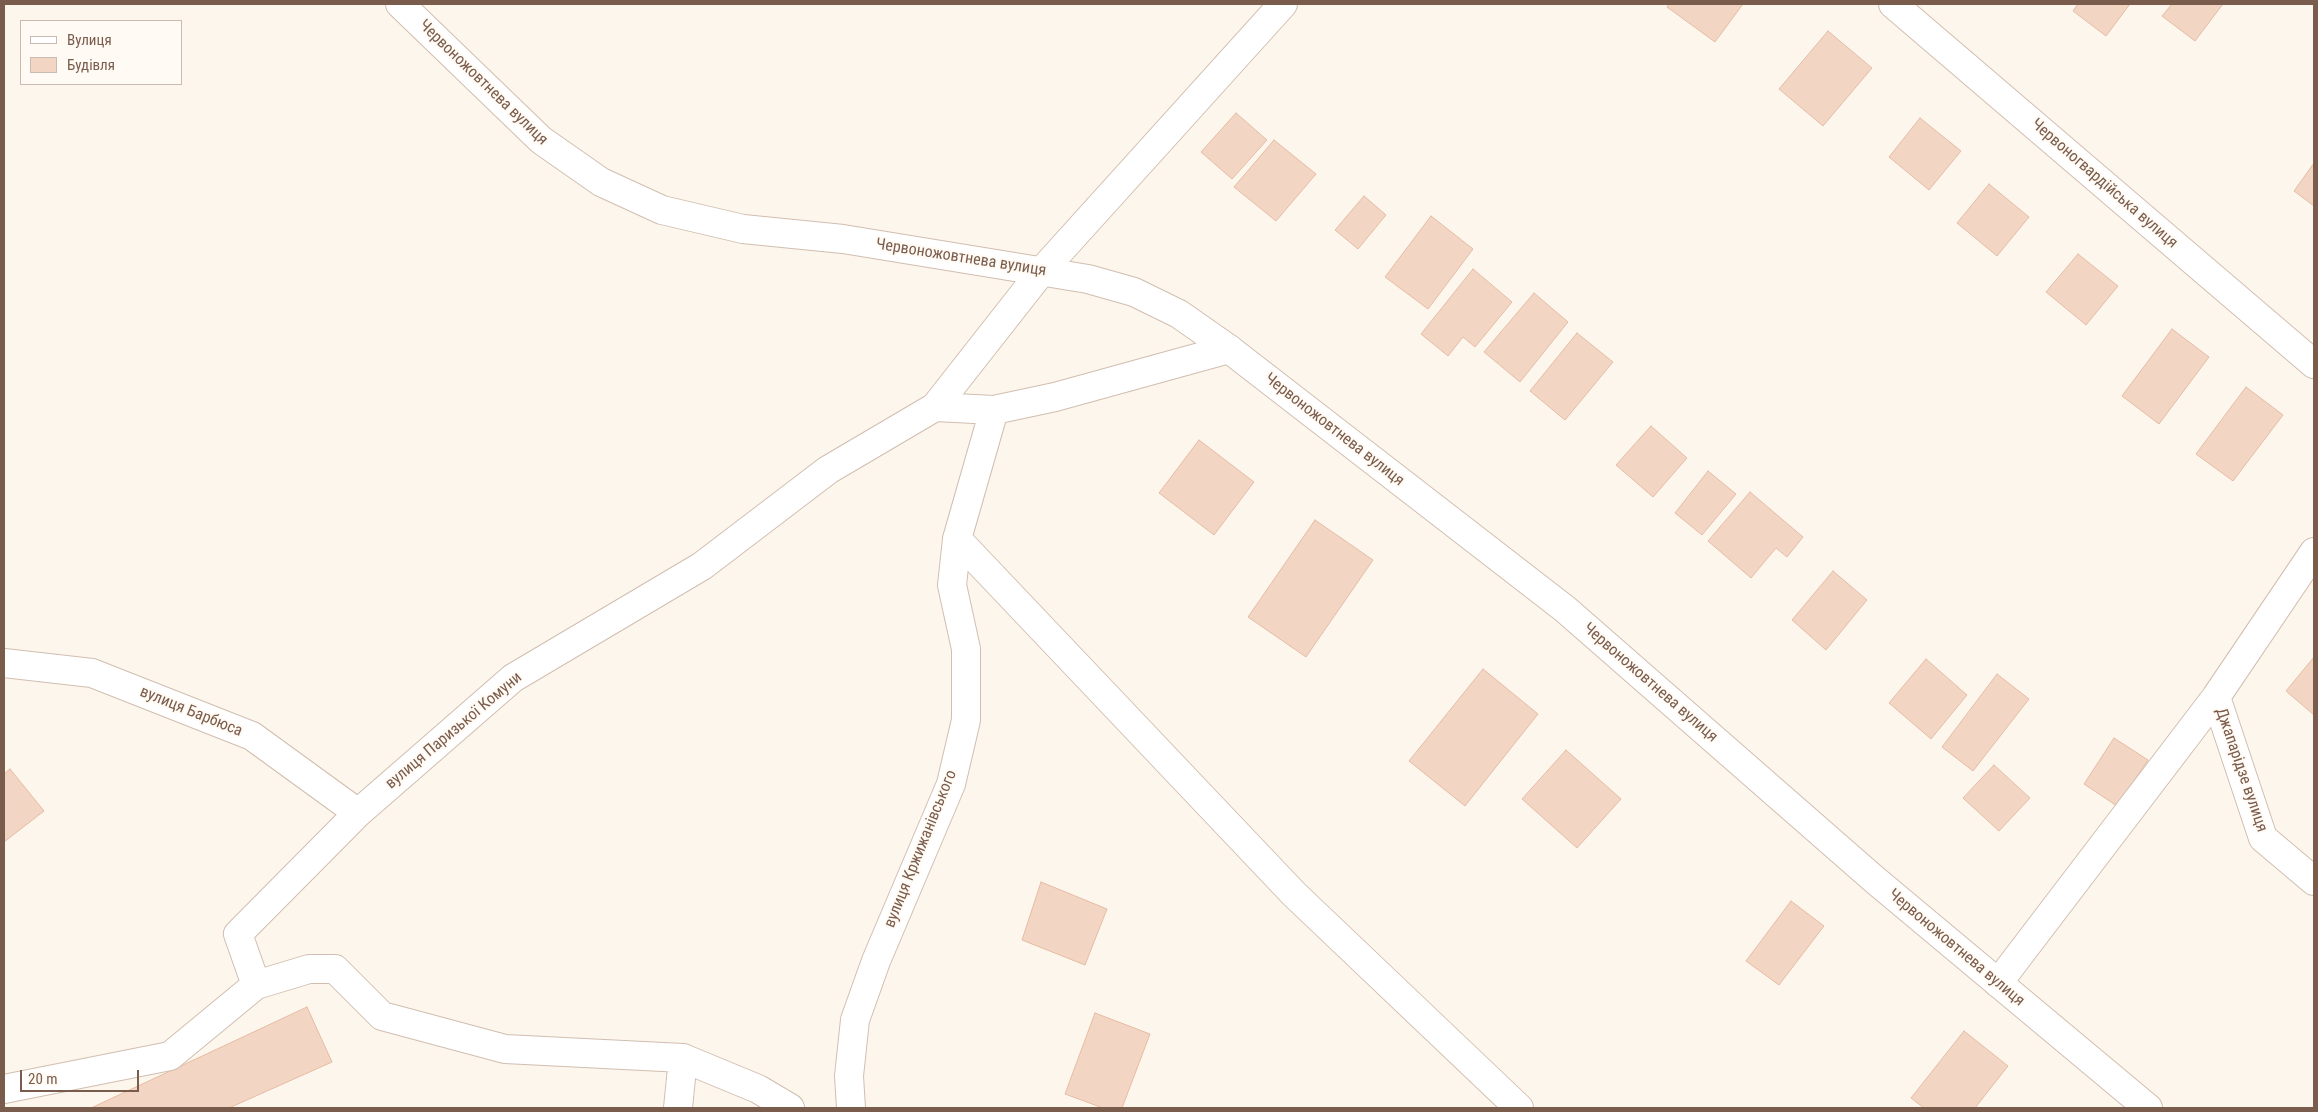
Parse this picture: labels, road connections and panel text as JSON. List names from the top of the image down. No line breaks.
{"streets":{"street":["Червоножовтнева вулиця","Червоногвардійська вулиця","вулиця Барбюса","вулиця Паризької Комуни","Джапарідзе вулиця","вулиця Кржижанівського"]},"crossings":[["Червоножовтнева вулиця","вулиця Паризької Комуни"],["вулиця Барбюса","вулиця Паризької Комуни"]],"legend":["Вулиця","Будівля"],"scale_bar":"20 m"}
